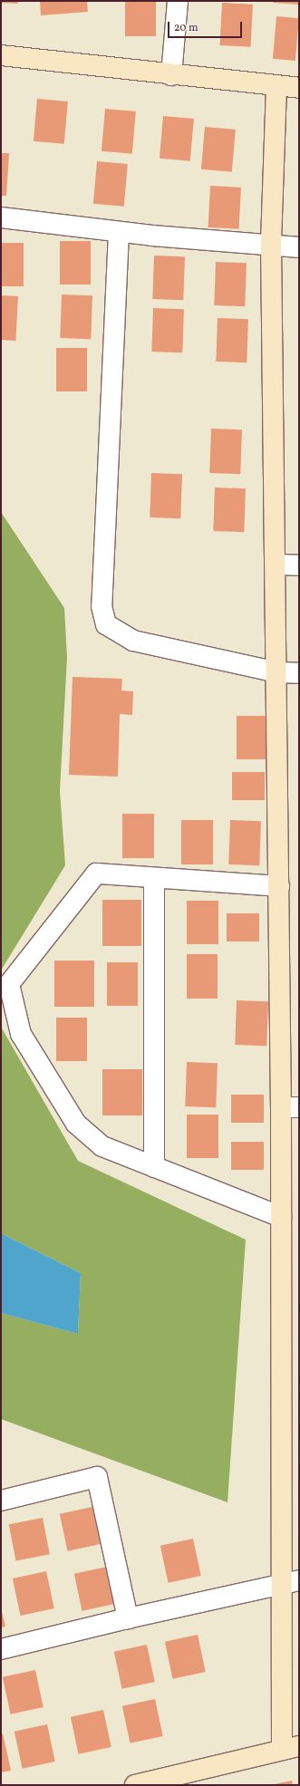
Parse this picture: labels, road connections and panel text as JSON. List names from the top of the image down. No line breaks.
{"scale_bar":"20 m"}
